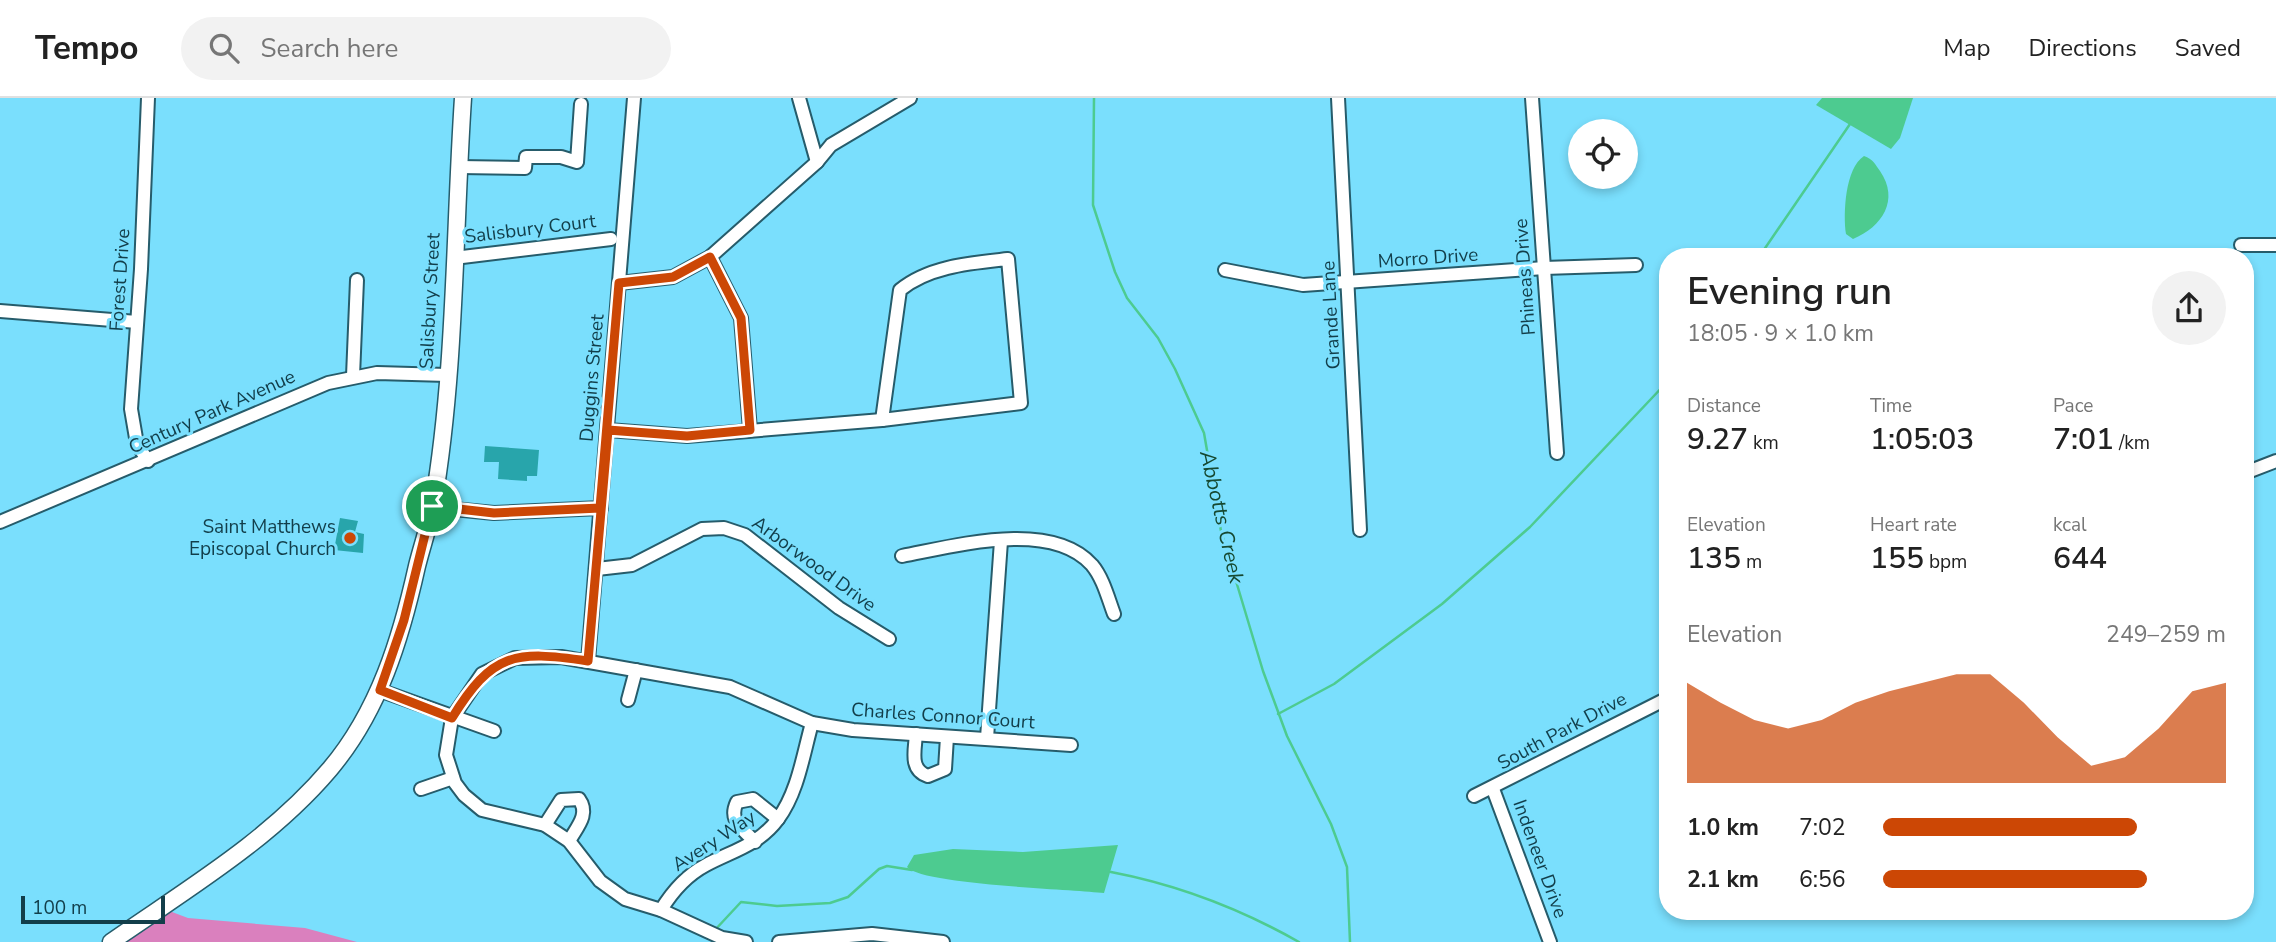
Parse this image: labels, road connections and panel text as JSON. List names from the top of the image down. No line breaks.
{"streets":{"main road":["Salisbury Street"],"street":["Salisbury Court","Morro Drive","Phineas Drive","Forest Drive","Grande Lane","Duggins Street","Century Park Avenue","Arborwood Drive","Charles Connor Court","South Park Drive","Avery Way","Indeneer Drive"]},"crossings":[["Salisbury Court","Salisbury Street"],["Morro Drive","Phineas Drive"],["Morro Drive","Grande Lane"],["Forest Drive","Century Park Avenue"],["Salisbury Street","Century Park Avenue"],["Duggins Street","Arborwood Drive"],["Duggins Street","Charles Connor Court"],["Charles Connor Court","Avery Way"],["South Park Drive","Indeneer Drive"]],"water":["Abbotts Creek"],"places":["Saint Matthews Episcopal Church"],"scale_bar":"100 m","page":{"header":"Tempo","search":"Search here","nav":["Map","Directions","Saved"],"heading":["Evening run","18:05 · 9 × 1.0 km"],"stats":[["Distance","9.27 km"],["Time","1:05:03"],["Pace","7:01 /km"],["Elevation","135 m"],["Heart rate","155 bpm"],["kcal","644"]],"chart":["Elevation","249–259 m"],"list":[{"name":"1.0 km","note":"7:02"},{"name":"2.1 km","note":"6:56"}],"scale":"100 m"}}
